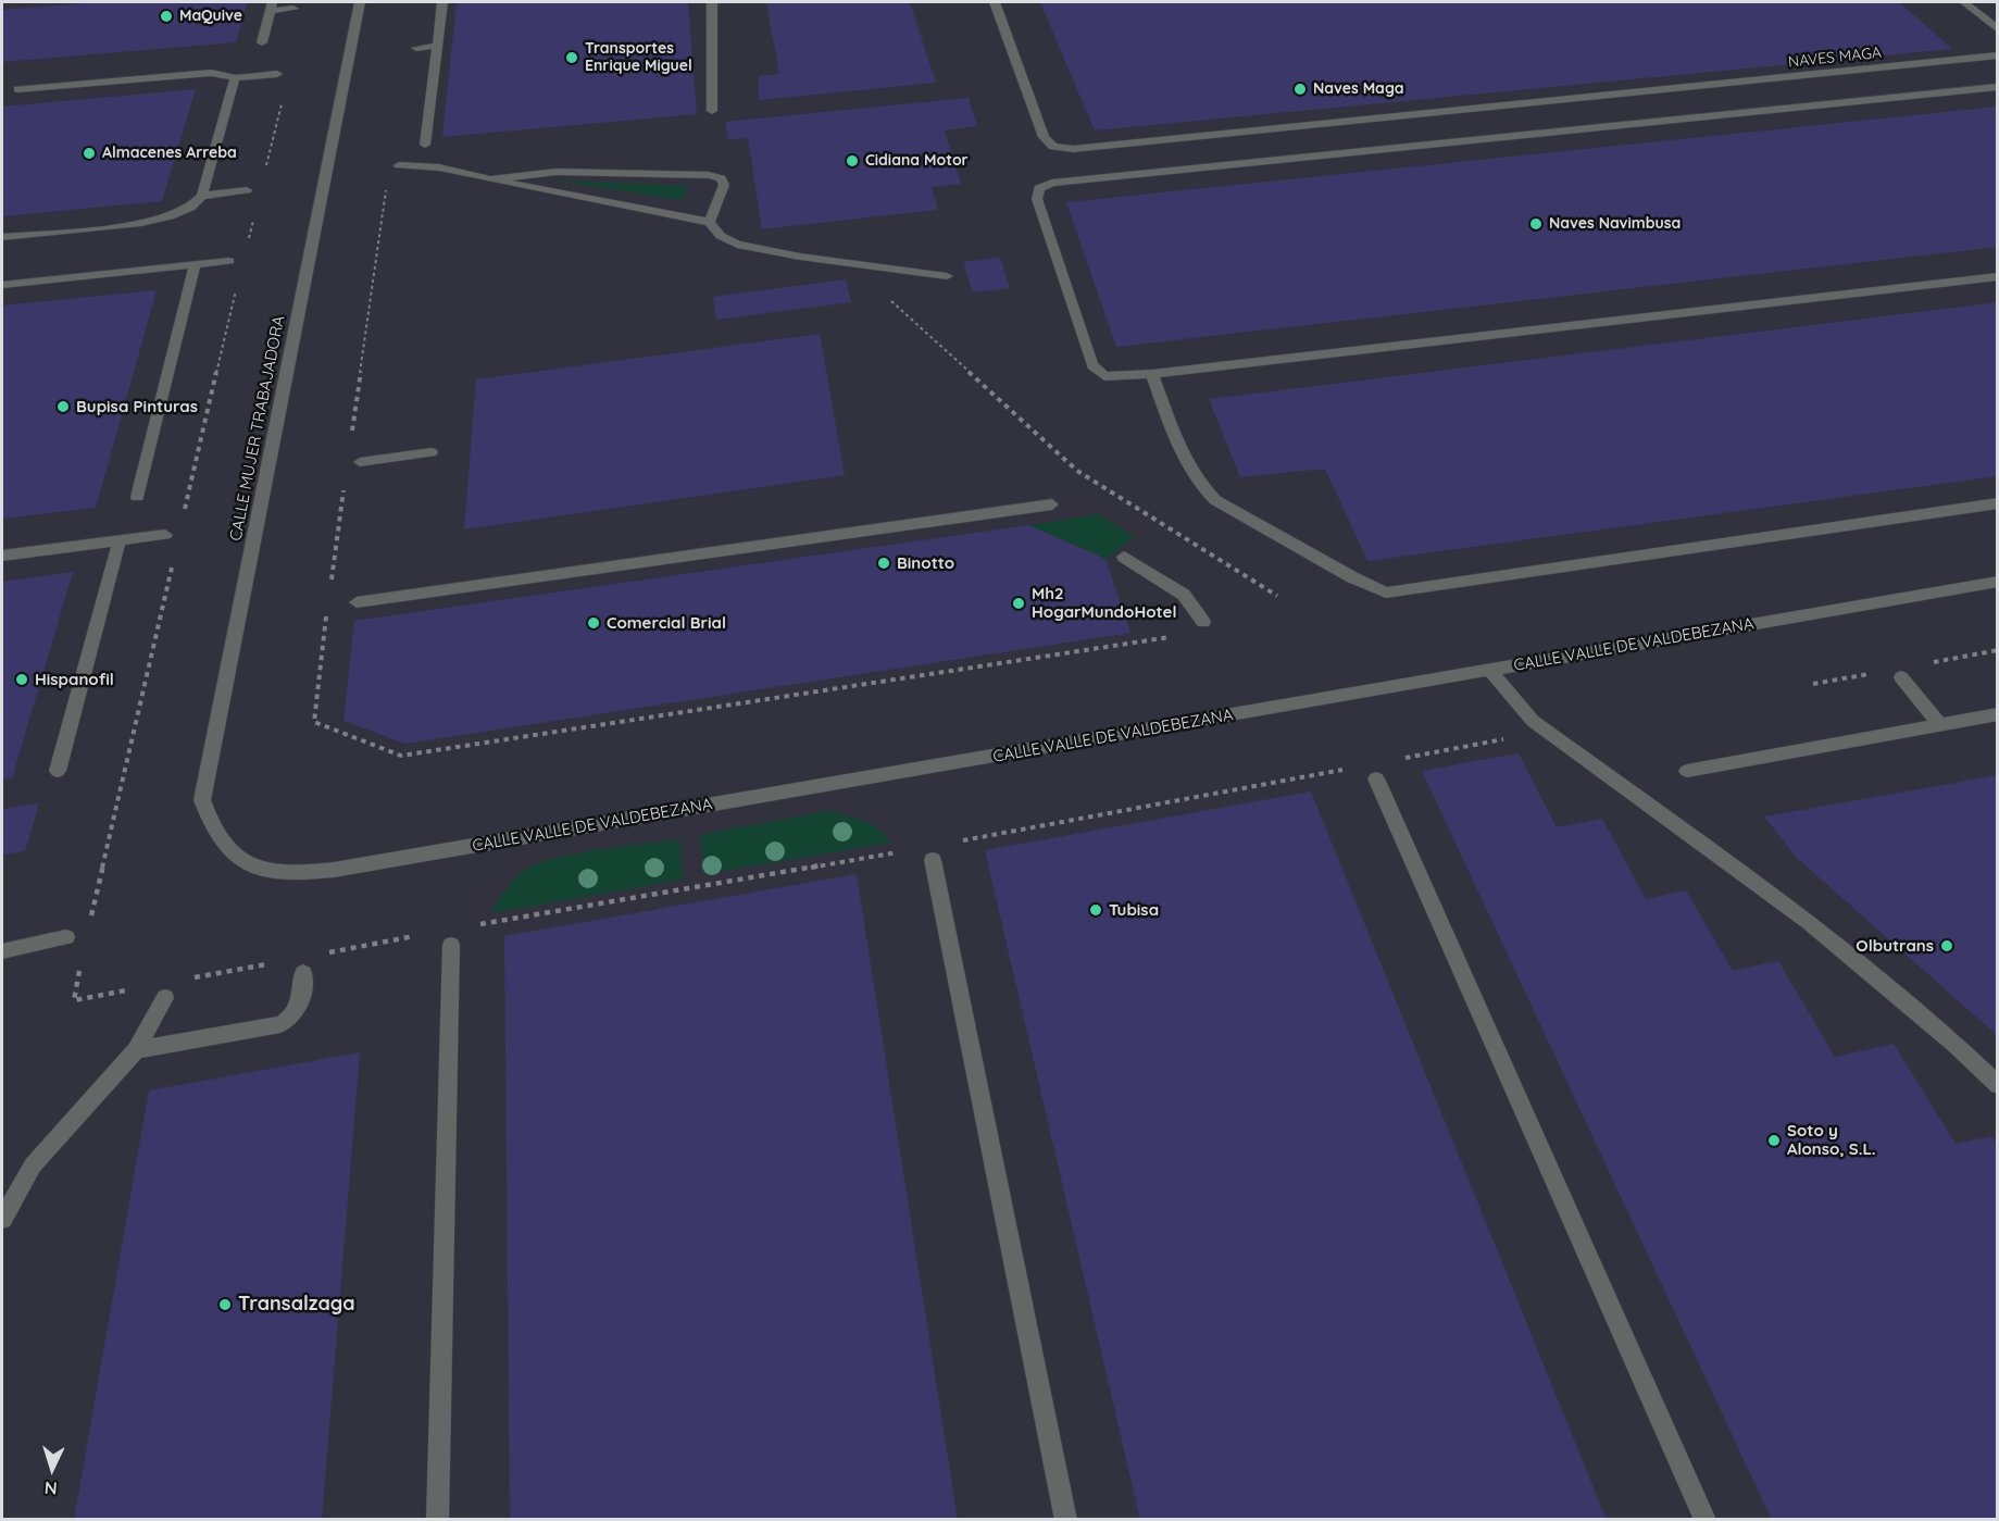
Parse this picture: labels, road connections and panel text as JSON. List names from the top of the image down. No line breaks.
{"streets":{"street":["NAVES MAGA","CALLE MUJER TRABAJADORA","CALLE VALLE DE VALDEBEZANA"]},"crossings":[["CALLE MUJER TRABAJADORA","CALLE VALLE DE VALDEBEZANA"]],"places":["MaQuive","Transportes Enrique Miguel","Naves Maga","Almacenes Arreba","Cidiana Motor","Naves Navimbusa","Bupisa Pinturas","Binotto","Mh2 HogarMundoHotel","Comercial Brial","Hispanofil","Tubisa","Olbutrans","Soto y Alonso, S.L.","Transalzaga"],"north":"bottom"}
